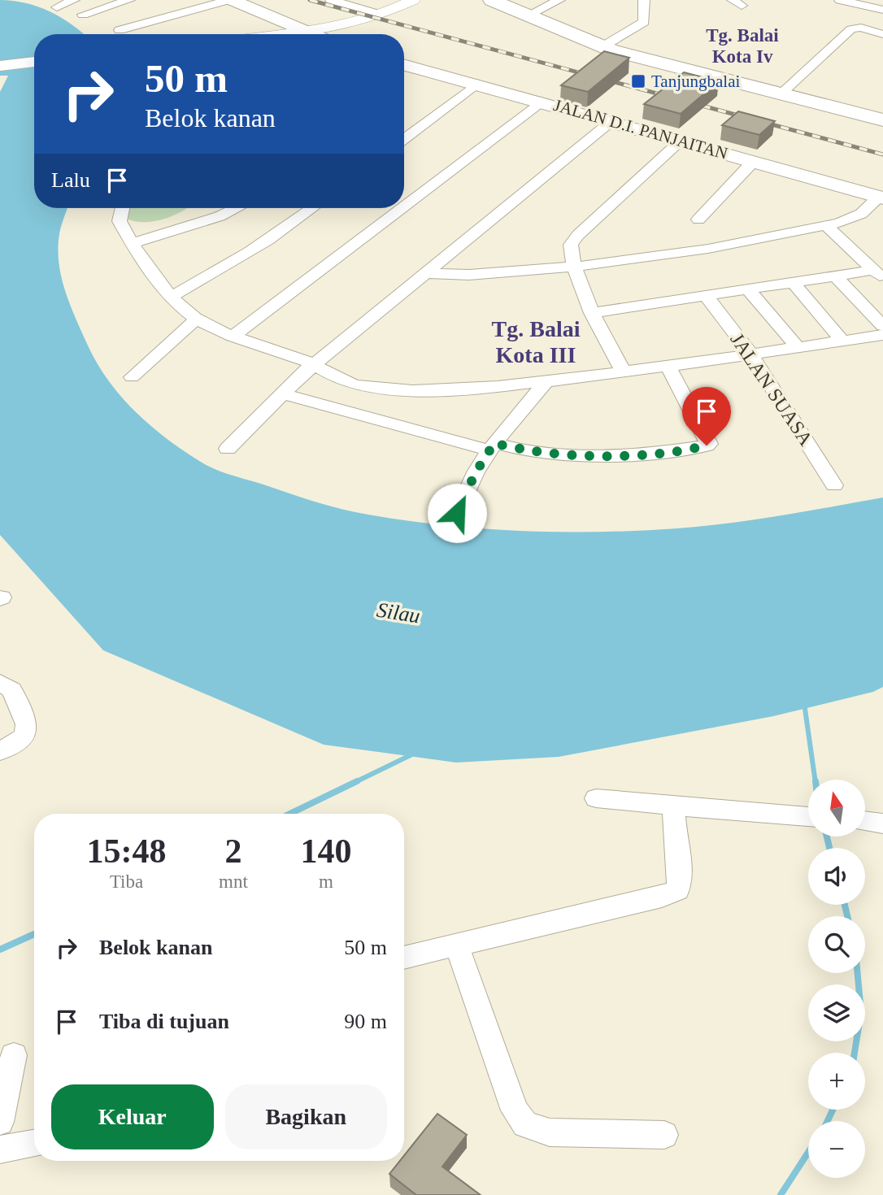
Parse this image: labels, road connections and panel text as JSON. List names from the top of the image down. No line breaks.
{"streets":{"main road":["JALAN D.I. PANJAITAN"],"street":["JALAN SUASA"]},"districts":["Tg. Balai Kota Iv","Tg. Balai Kota III"],"water":["Silau"],"places":{"transit":["Tanjungbalai"]},"north":"top","page":{"turn":["50 m","Belok kanan"],"then":"Lalu","map_buttons":["+","−"],"eta":["15:48","Tiba","2","mnt","140","m"],"list":[{"name":"Belok kanan","value":"50 m"},{"name":"Tiba di tujuan","value":"90 m"}],"buttons":["Keluar","Bagikan"]}}
